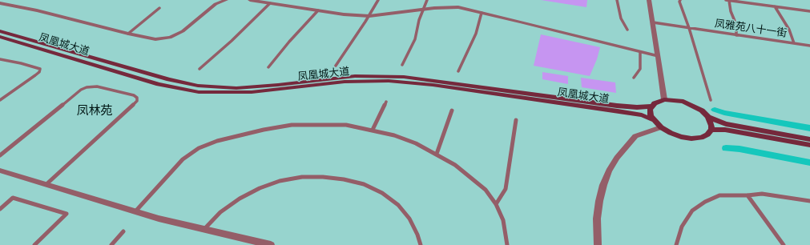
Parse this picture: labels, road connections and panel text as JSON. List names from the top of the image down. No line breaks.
{"streets":{"main road":["凤凰城大道"],"lane":["凤雅苑八十一街"]},"districts":["凤林苑"]}
